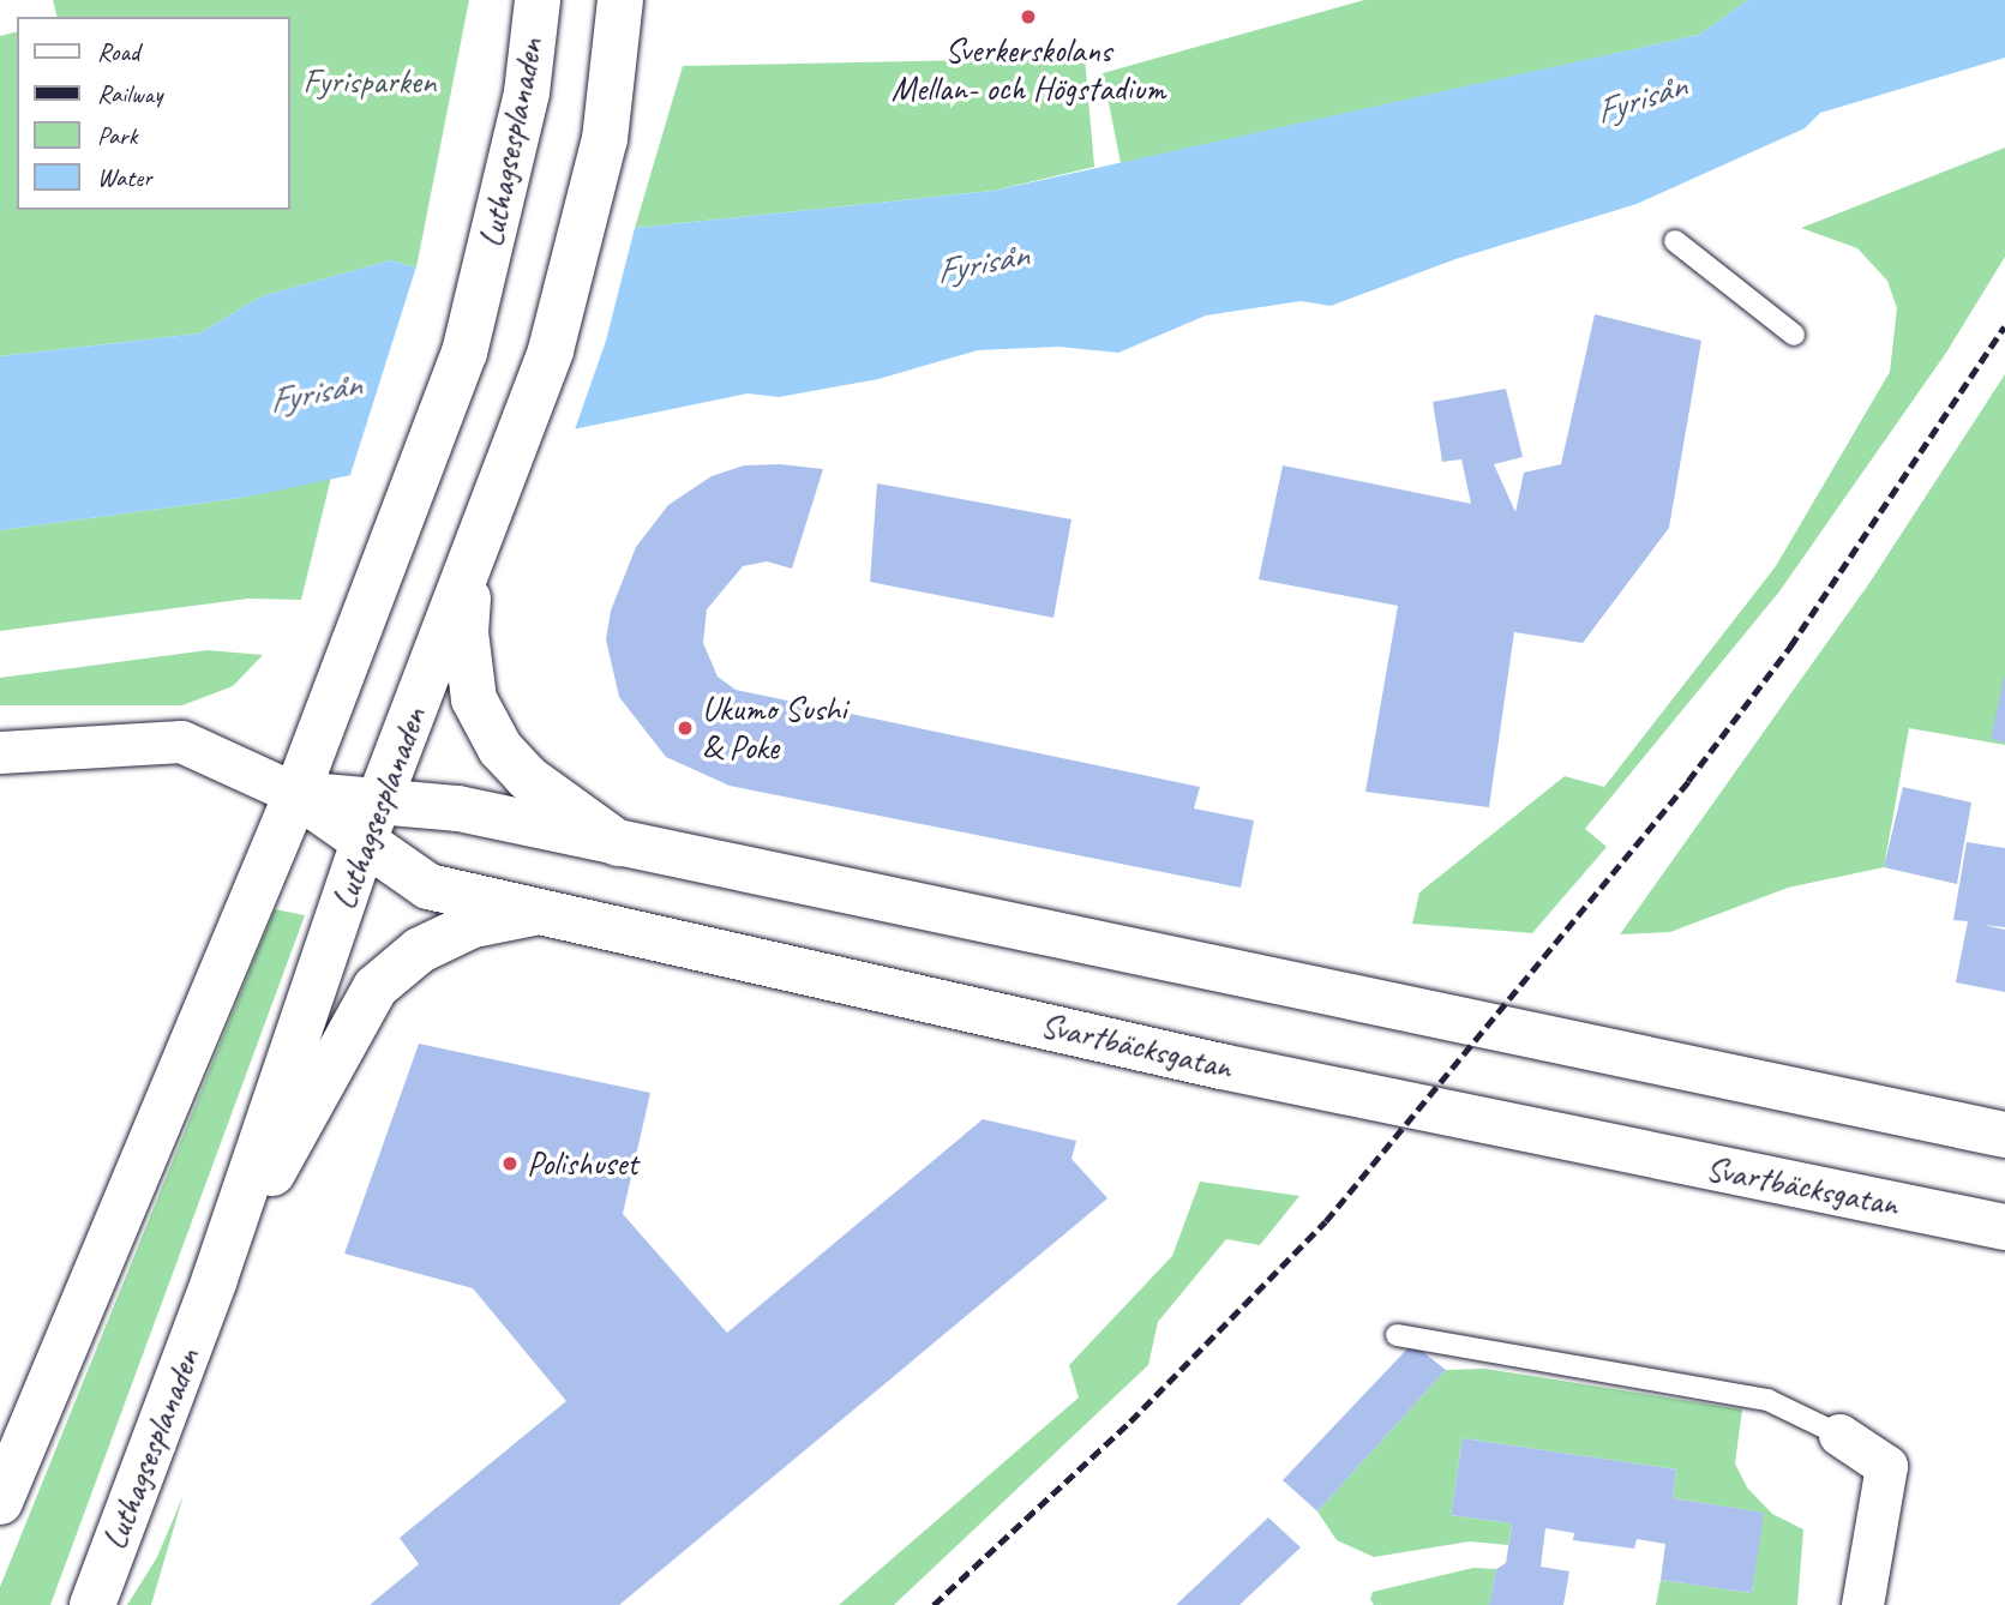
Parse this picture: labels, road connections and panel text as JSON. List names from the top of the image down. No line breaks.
{"streets":{"main road":["Luthagsesplanaden","Svartbäcksgatan"]},"crossings":[["Luthagsesplanaden","Svartbäcksgatan"]],"water":["Fyrisån"],"parks":["Fyrisparken"],"places":["Sverkerskolans Mellan- och Högstadium","Ukumo Sushi & Poke","Polishuset"],"legend":["Road","Railway","Park","Water"]}
